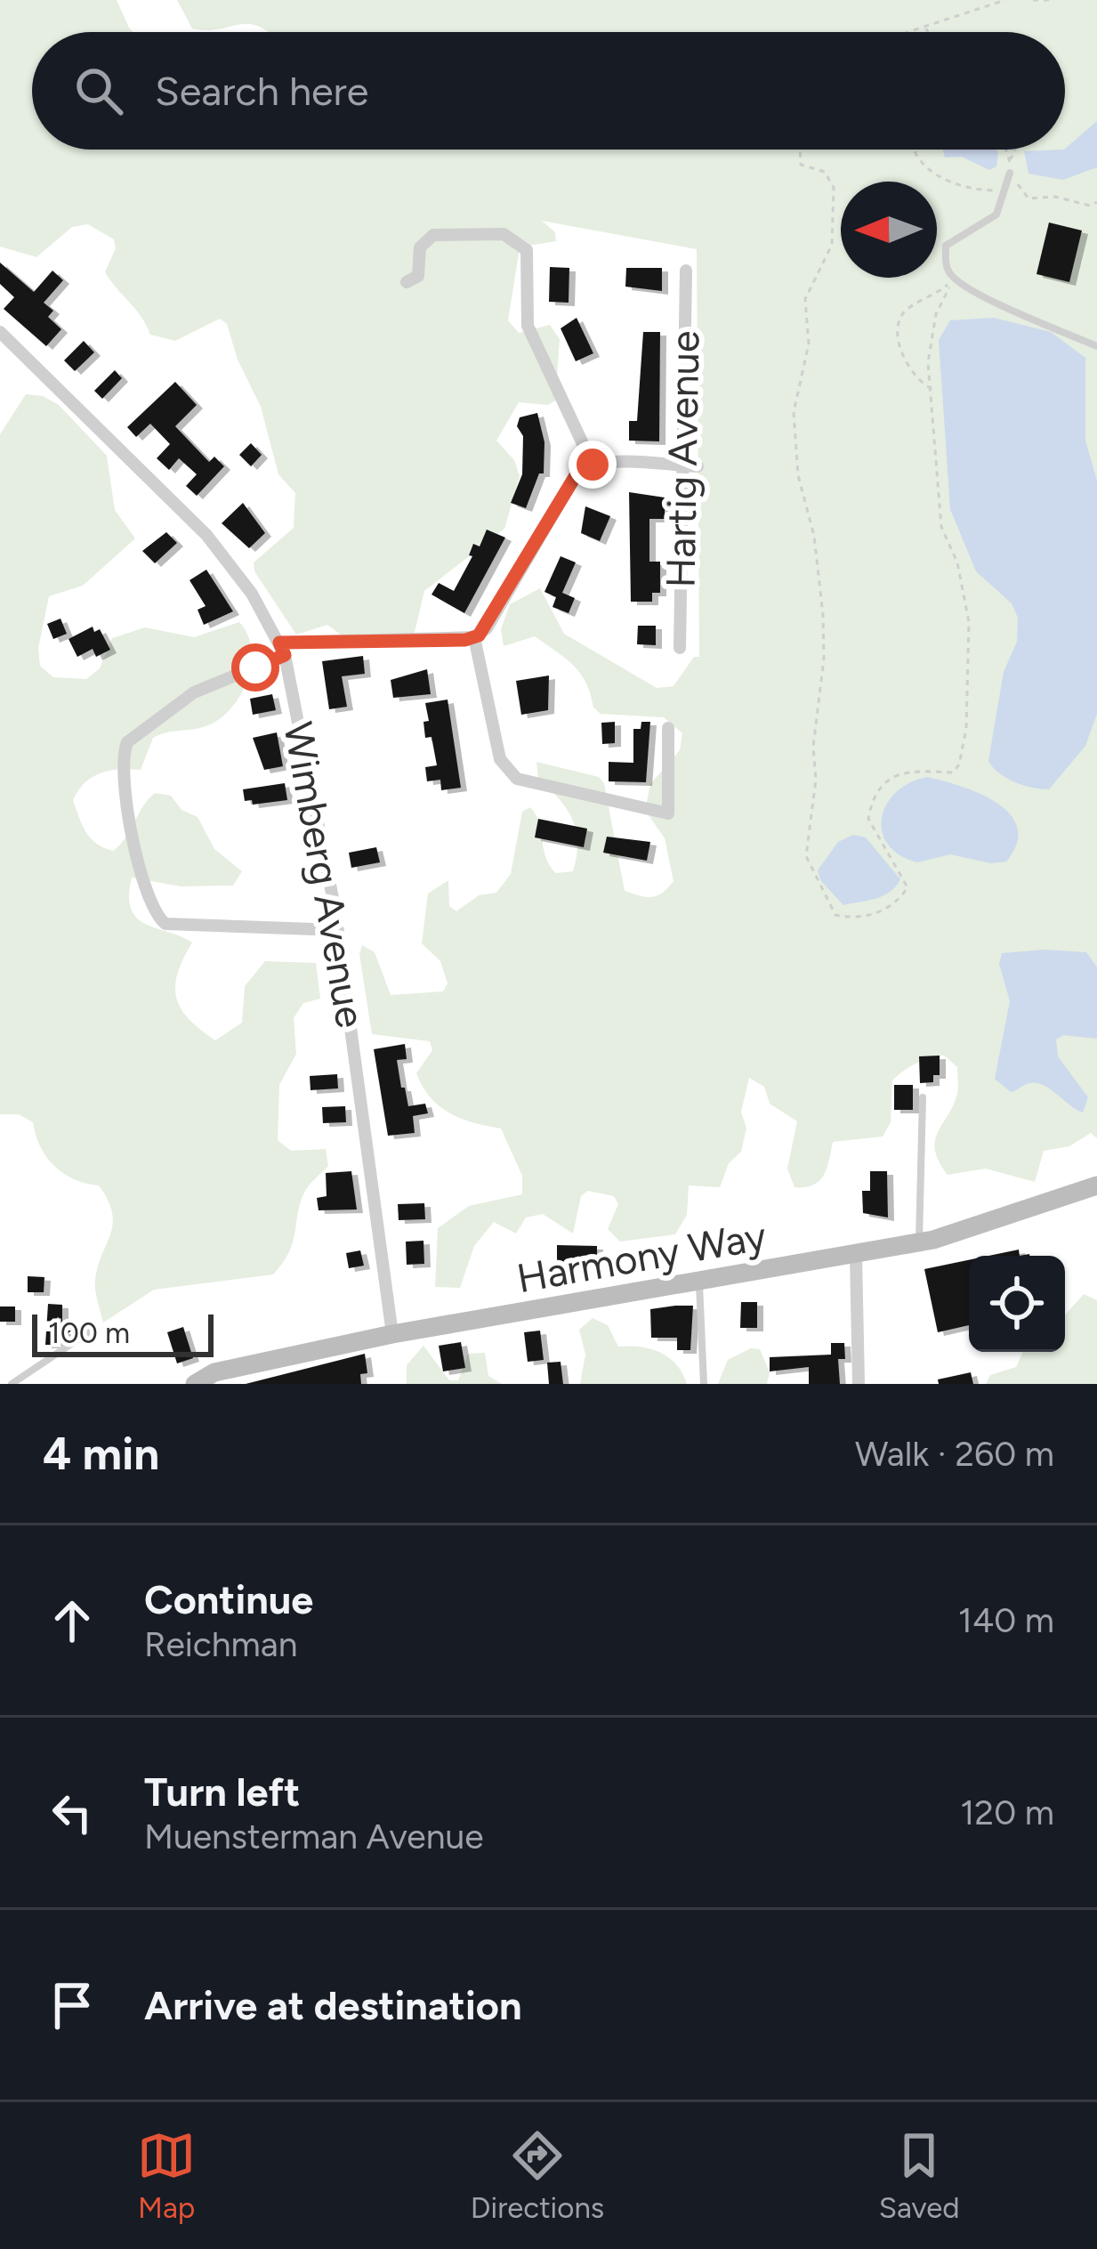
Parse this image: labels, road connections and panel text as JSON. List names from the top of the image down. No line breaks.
{"streets":{"street":["Hartig Avenue","Wimberg Avenue","Harmony Way"]},"crossings":[["Wimberg Avenue","Harmony Way"]],"scale_bar":"100 m","north":"left","page":{"search":"Search here","scale":"100 m","heading":["4 min","Walk · 260 m"],"list":[["Continue","Reichman","140 m"],["Turn left","Muensterman Avenue","120 m"],"Arrive at destination"],"nav":["Map","Directions","Saved"]}}
